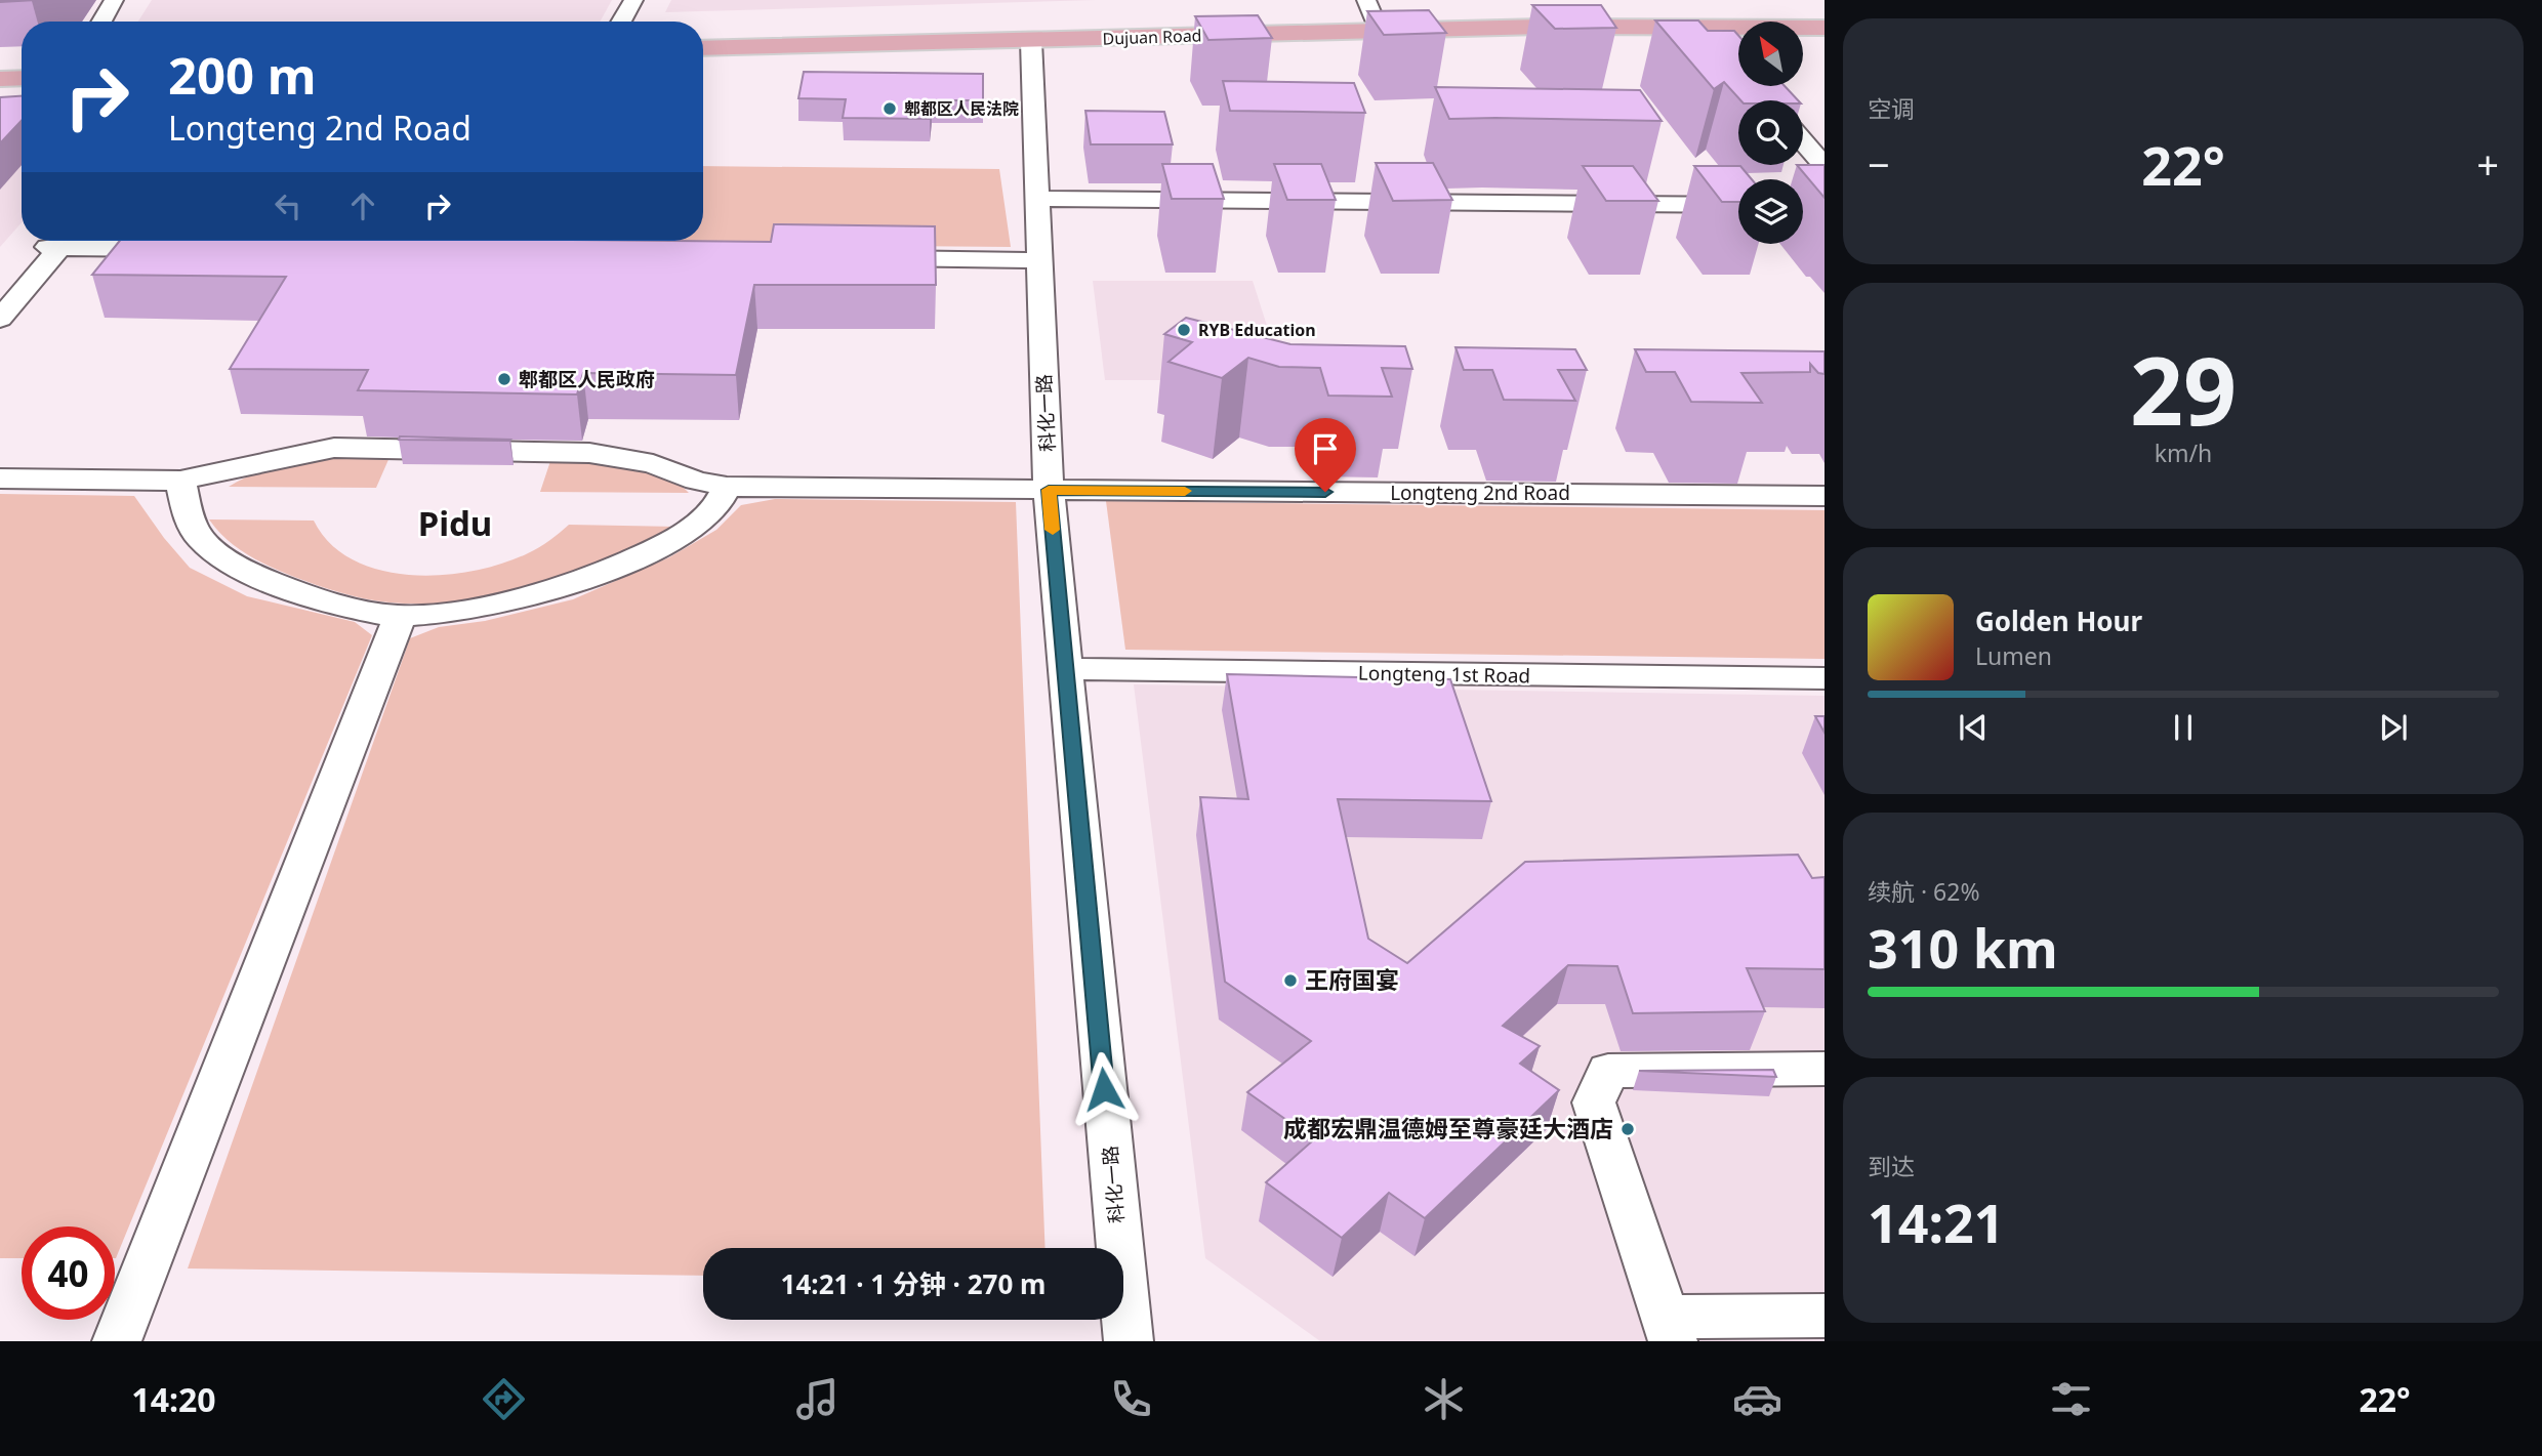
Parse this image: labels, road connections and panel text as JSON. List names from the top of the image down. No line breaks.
{"streets":{"main road":["Dujuan Road"],"street":["科化一路","Longteng 2nd Road","Longteng 1st Road"]},"crossings":[["Dujuan Road","科化一路"],["科化一路","Longteng 2nd Road"],["科化一路","Longteng 1st Road"]],"districts":["Pidu"],"places":["郫都区人民法院","RYB Education","郫都区人民政府","王府国宴","成都宏鼎温德姆至尊豪廷大酒店"],"north":"top left","page":{"tile":["空调",["29","km/h"],["续航 · 62%","310 km"],["到达","14:21"]],"turn":["200 m","Longteng 2nd Road"],"heat":["−","22°","+"],"song":["Golden Hour","Lumen"],"limit":"40","trip":"14:21 · 1 分钟 · 270 m","tabs":["14:20","22°"]}}
